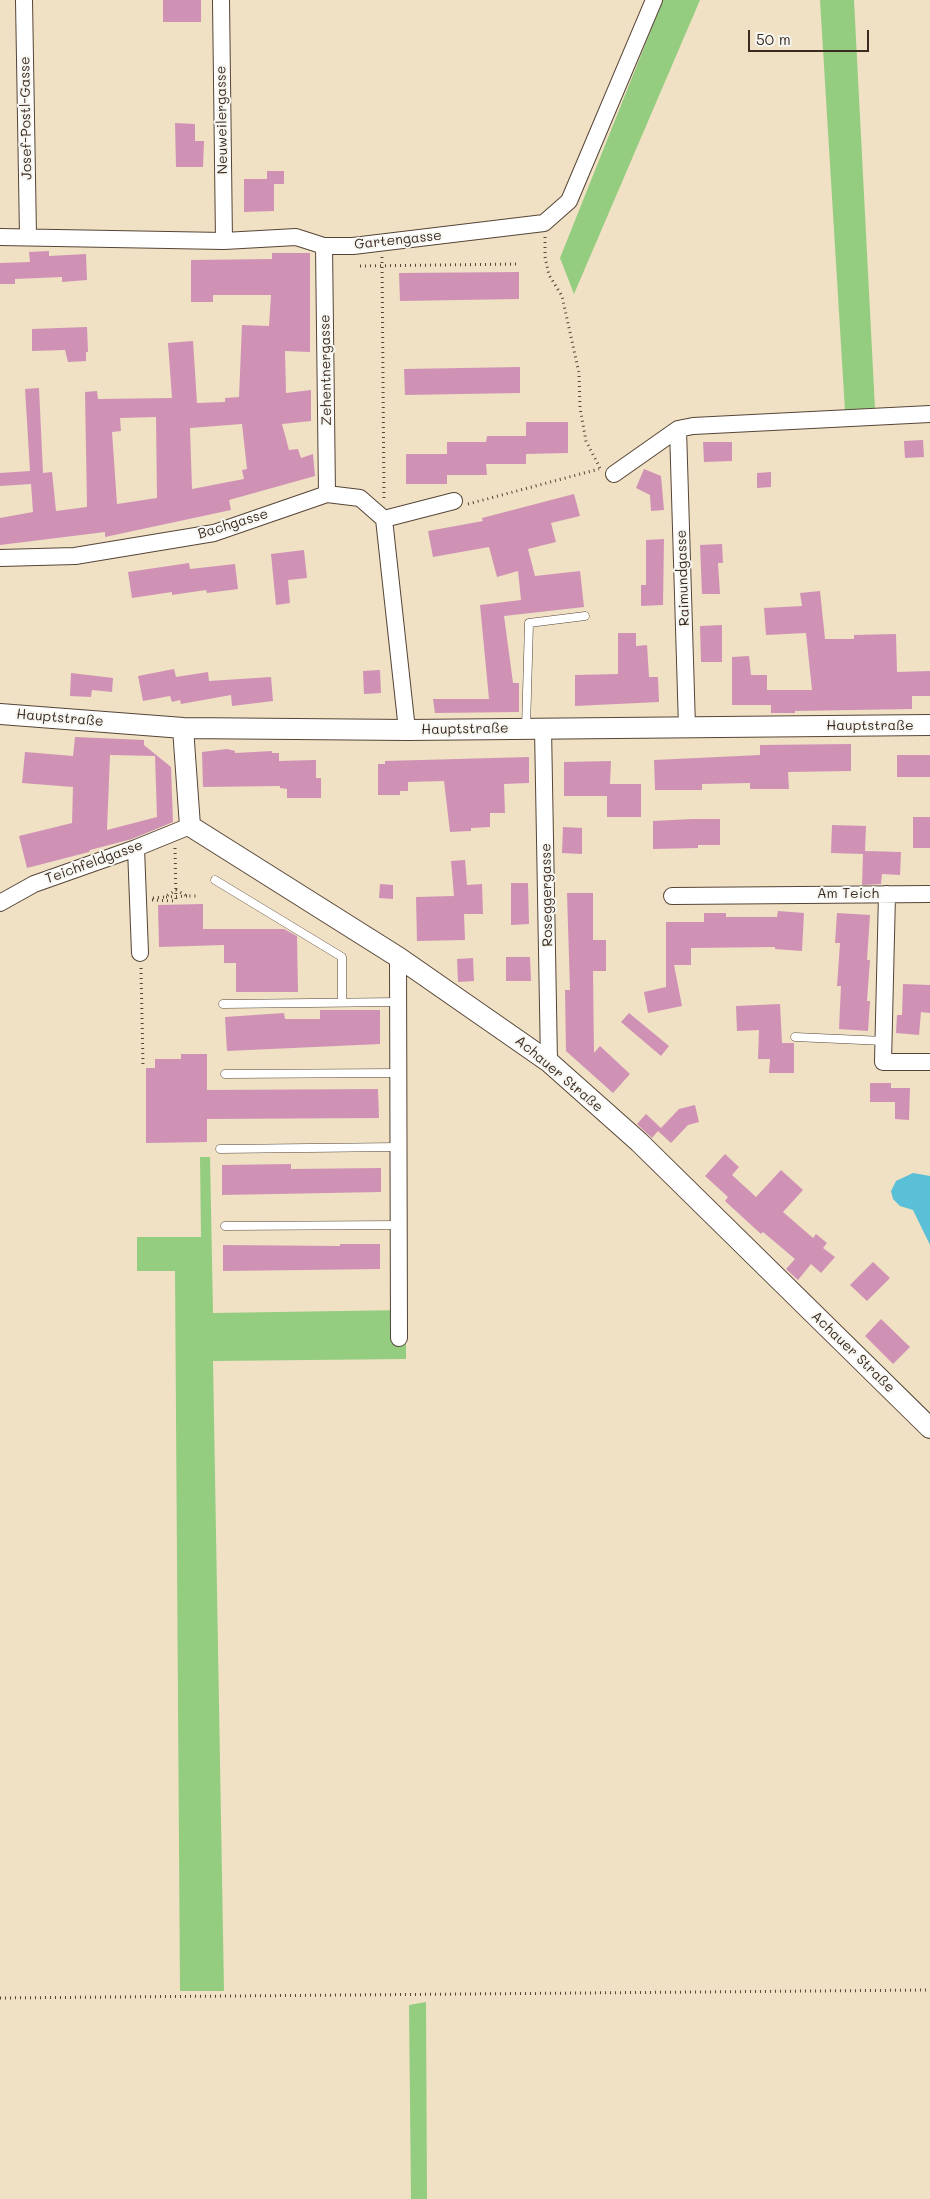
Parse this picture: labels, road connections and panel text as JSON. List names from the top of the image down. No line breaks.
{"streets":{"street":["Josef-Postl-Gasse","Neuweilergasse","Gartengasse","Zehentnergasse","Bachgasse","Raimundgasse","Hauptstraße","Teichfeldgasse","Am Teich","Roseggergasse","Achauer Straße"]},"crossings":[["Josef-Postl-Gasse","Gartengasse"],["Neuweilergasse","Gartengasse"],["Gartengasse","Zehentnergasse"],["Zehentnergasse","Bachgasse"],["Raimundgasse","Hauptstraße"],["Hauptstraße","Roseggergasse"],["Teichfeldgasse","Achauer Straße"],["Roseggergasse","Achauer Straße"]],"scale_bar":"50 m"}
